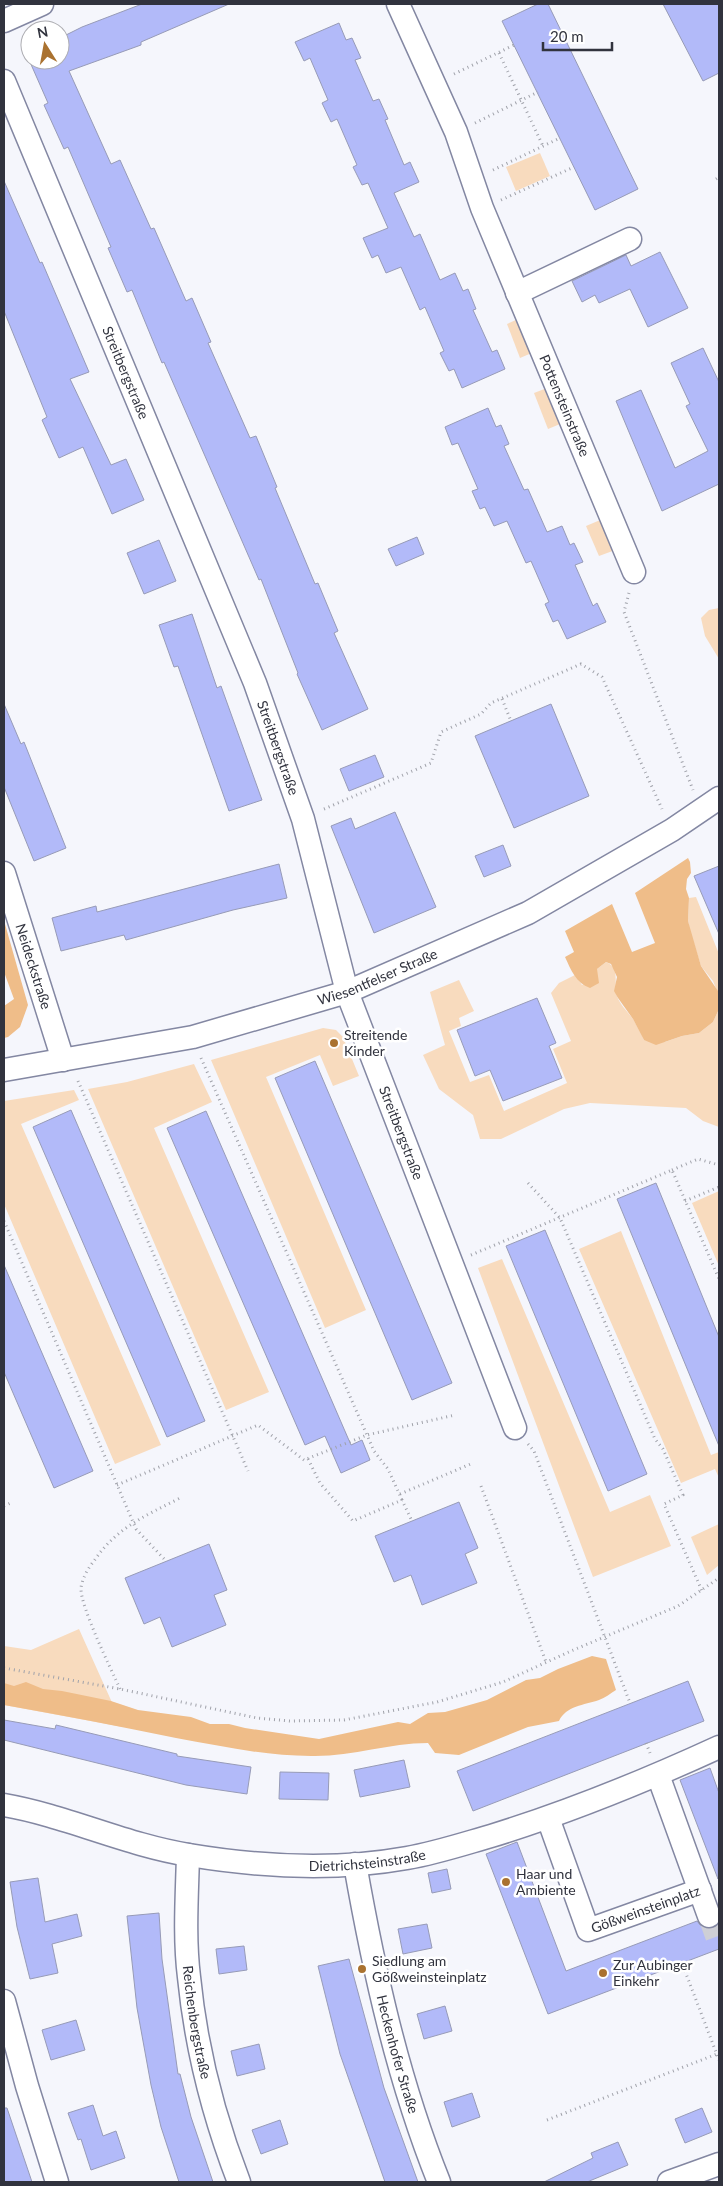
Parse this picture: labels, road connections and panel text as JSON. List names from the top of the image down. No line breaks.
{"streets":{"street":["Streitbergstraße","Pottensteinstraße","Neideckstraße","Wiesentfelser Straße","Dietrichsteinstraße","Gößweinsteinplatz","Reichenbergstraße","Heckenhofer Straße"]},"crossings":[["Streitbergstraße","Wiesentfelser Straße"],["Neideckstraße","Wiesentfelser Straße"],["Dietrichsteinstraße","Gößweinsteinplatz"],["Dietrichsteinstraße","Reichenbergstraße"],["Dietrichsteinstraße","Heckenhofer Straße"]],"places":["Streitende Kinder","Haar und Ambiente","Siedlung am Gößweinsteinplatz","Zur Aubinger Einkehr"],"scale_bar":"20 m","north":"top"}
